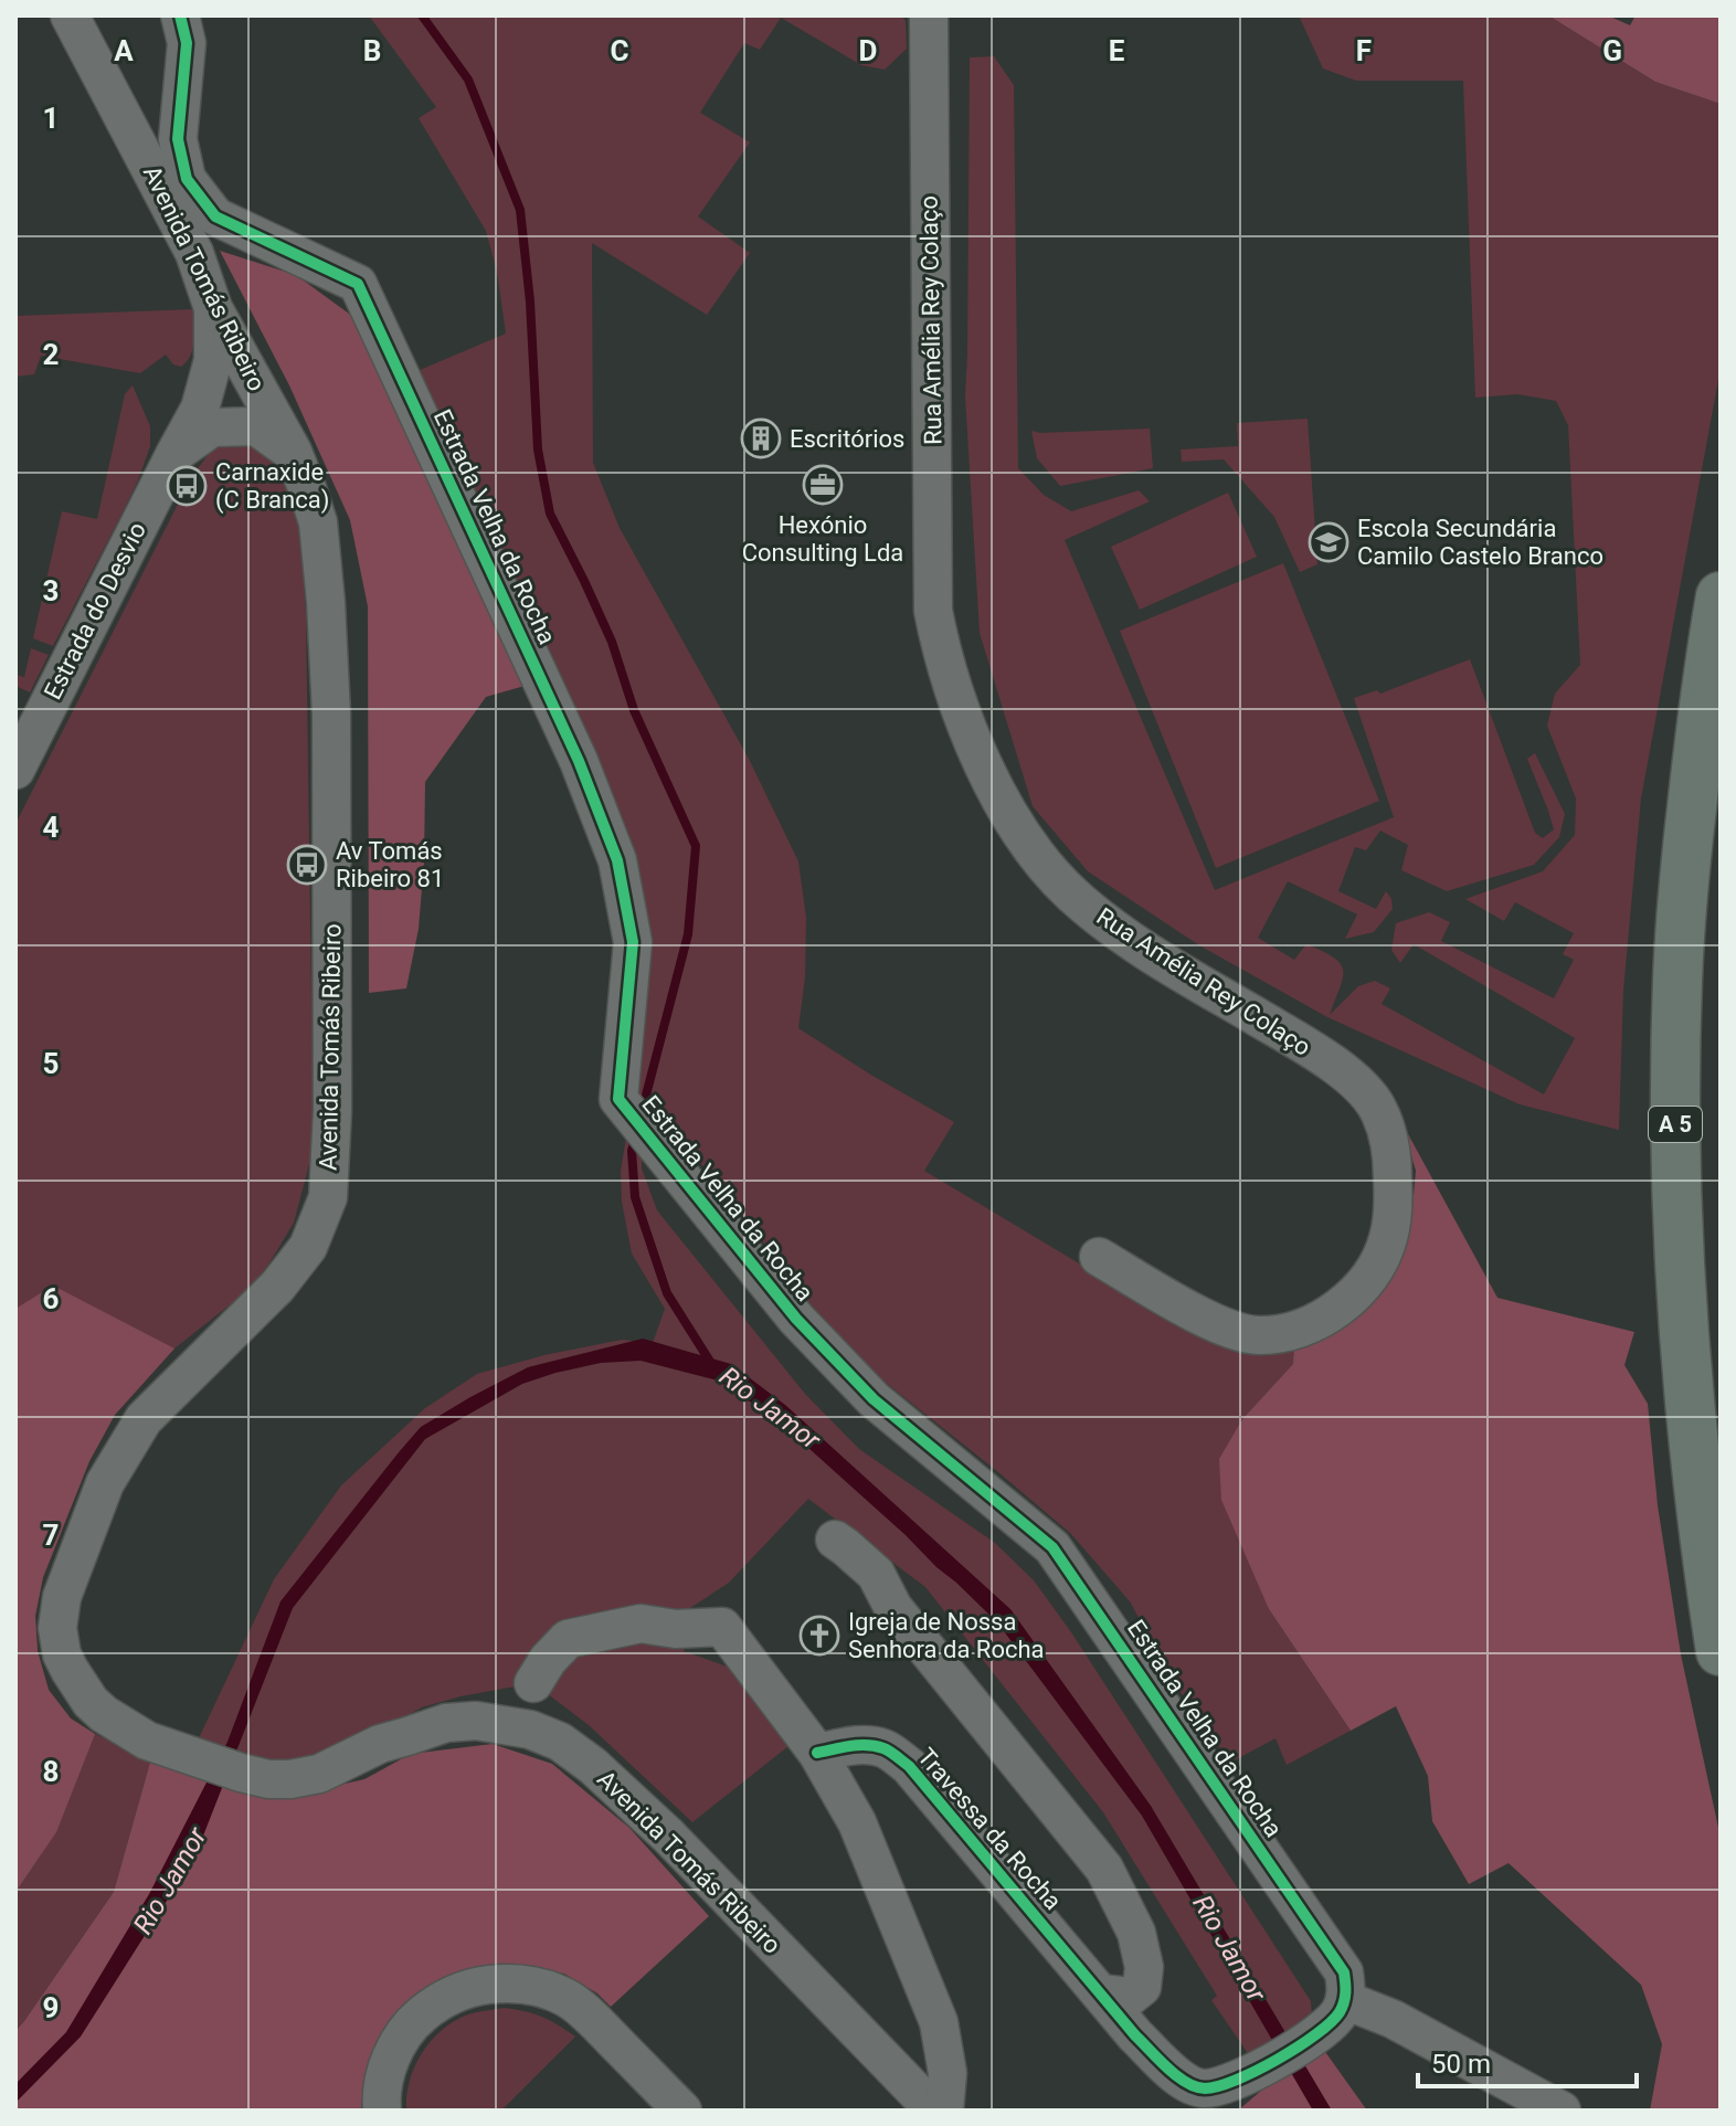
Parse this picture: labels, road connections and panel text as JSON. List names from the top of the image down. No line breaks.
{"streets":{"highway":["A 5"],"street":["Avenida Tomás Ribeiro","Rua Amélia Rey Colaço","Estrada Velha da Rocha","Estrada do Desvio","Travessa da Rocha"]},"crossings":[["Avenida Tomás Ribeiro","Estrada do Desvio"]],"water":["Rio Jamor"],"places":{"building":["Escritórios"],"office":["Hexónio Consulting Lda"],"bus stop":["Carnaxide (C Branca)","Av Tomás Ribeiro 81"],"school or university":["Escola Secundária Camilo Castelo Branco"],"church":["Igreja de Nossa Senhora da Rocha"]},"scale_bar":"50 m","grid":{"columns":["A","B","C","D","E","F","G"],"rows":["1","2","3","4","5","6","7","8","9"]}}
